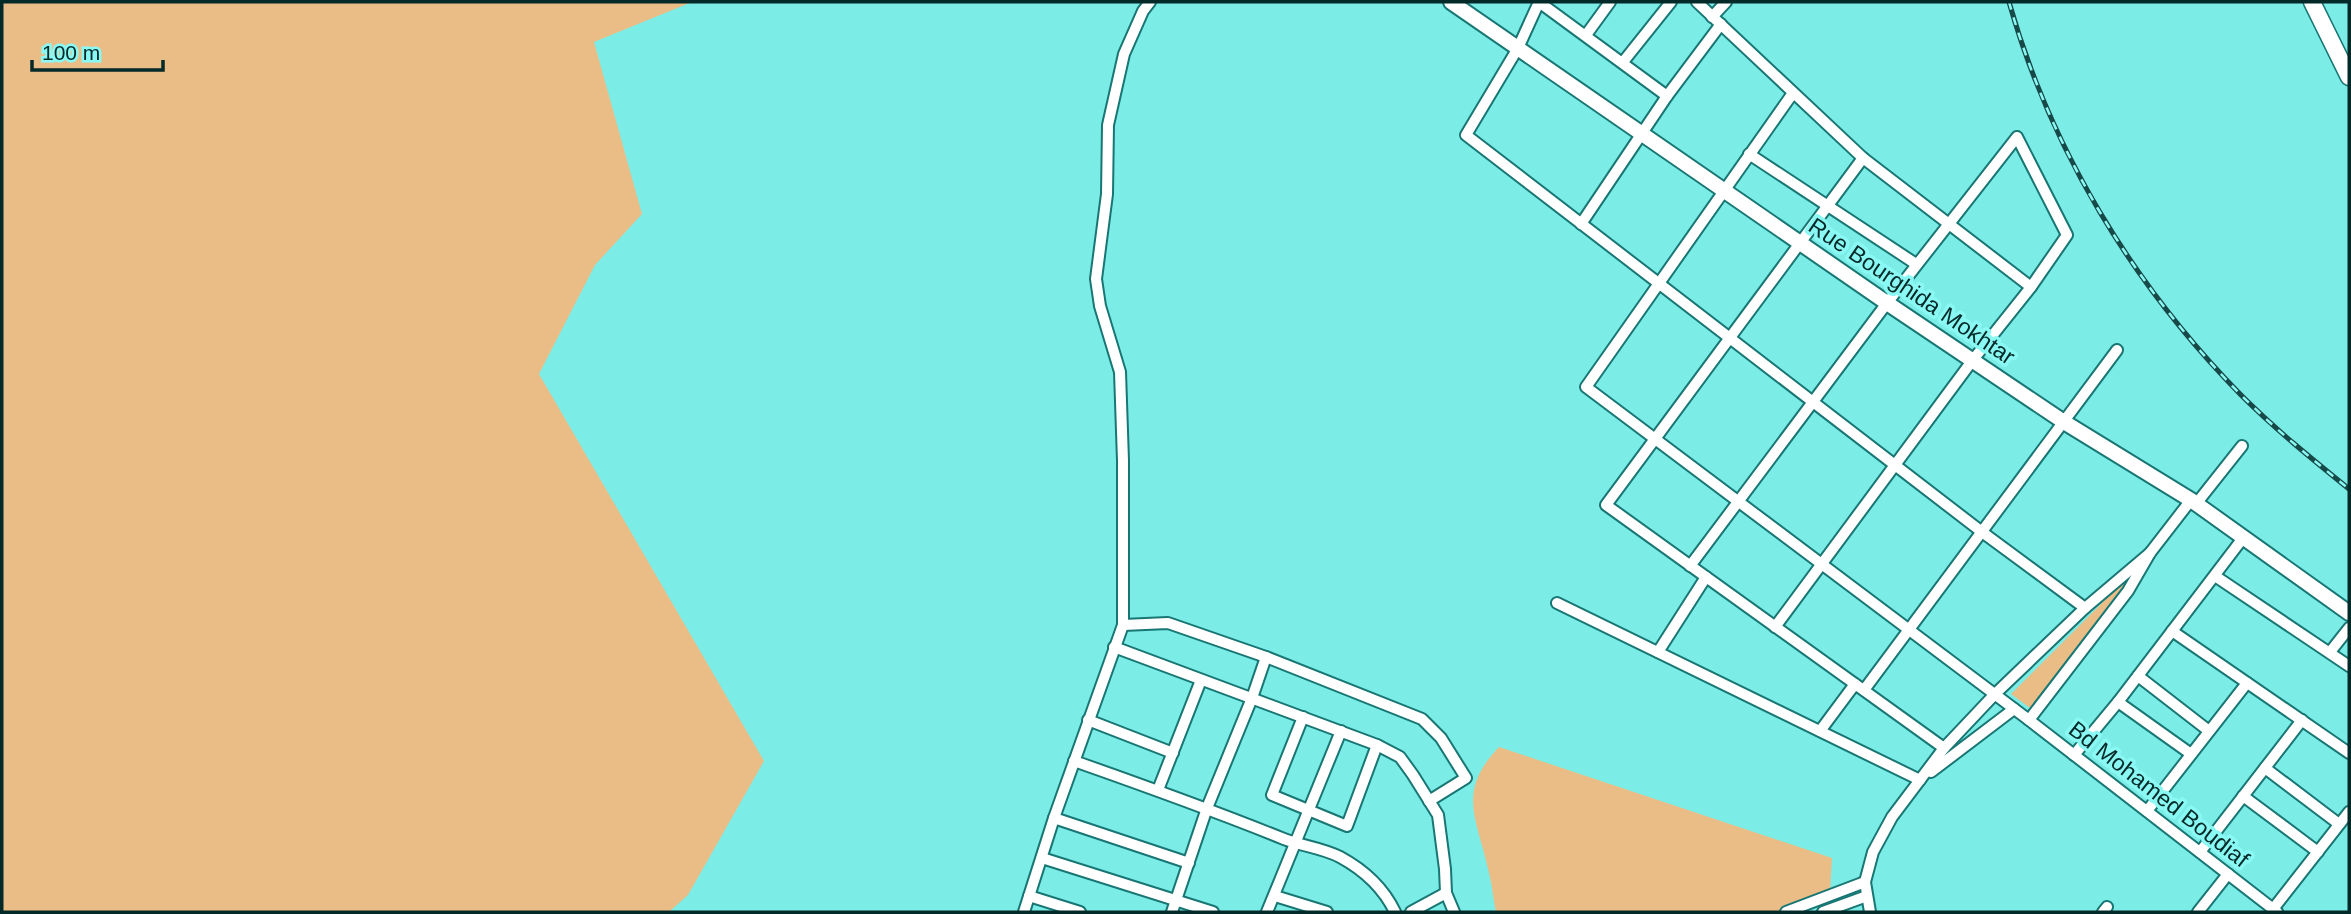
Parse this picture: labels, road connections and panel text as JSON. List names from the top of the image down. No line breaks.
{"streets":{"main road":["Rue Bourghida Mokhtar"],"street":["Bd Mohamed Boudiaf"]},"scale_bar":"100 m"}
